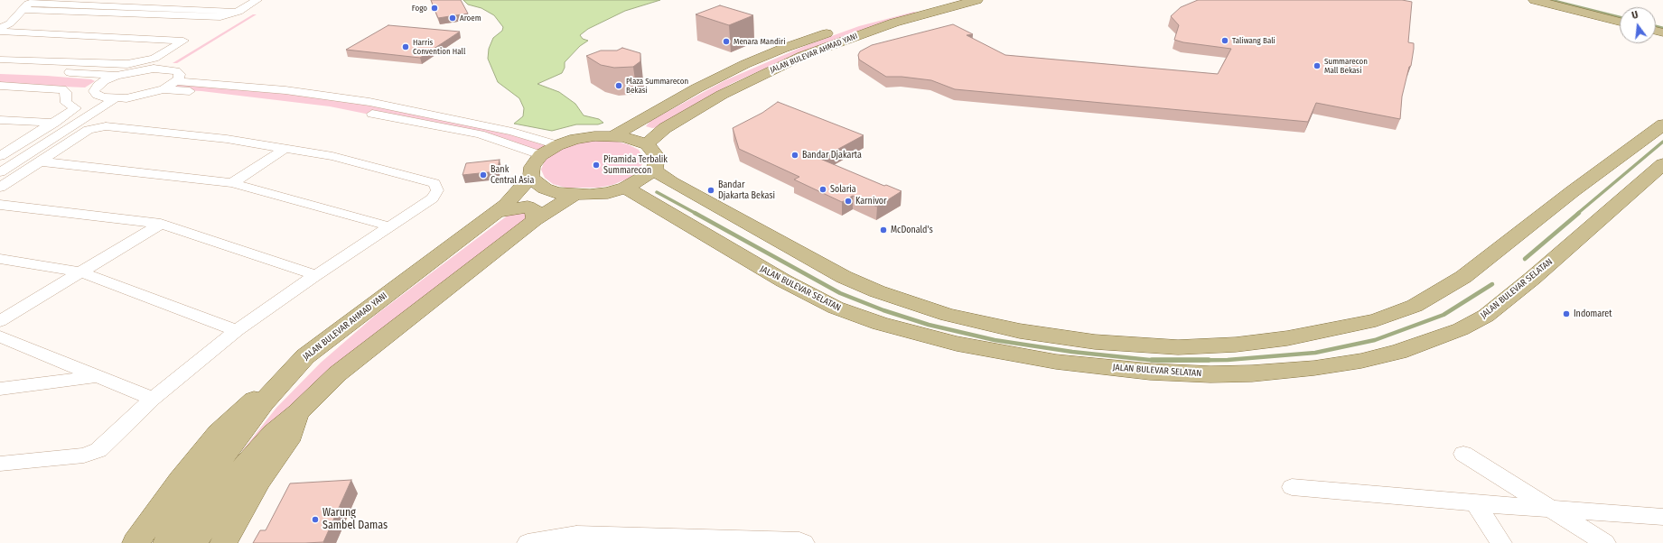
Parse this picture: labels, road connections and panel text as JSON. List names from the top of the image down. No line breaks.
{"streets":{"main road":["JALAN BULEVAR AHMAD YANI","JALAN BULEVAR SELATAN"]},"places":["Fogo","Aroem","Taliwang Bali","Menara Mandiri","Harris Convention Hall","Summarecon Mall Bekasi","Plaza Summarecon Bekasi","Bandar Djakarta","Piramida Terbalik Summarecon","Bank Central Asia","Solaria","Bandar Djakarta Bekasi","Karnivor","McDonald's","Indomaret","Warung Sambel Damas"],"north":"top"}
